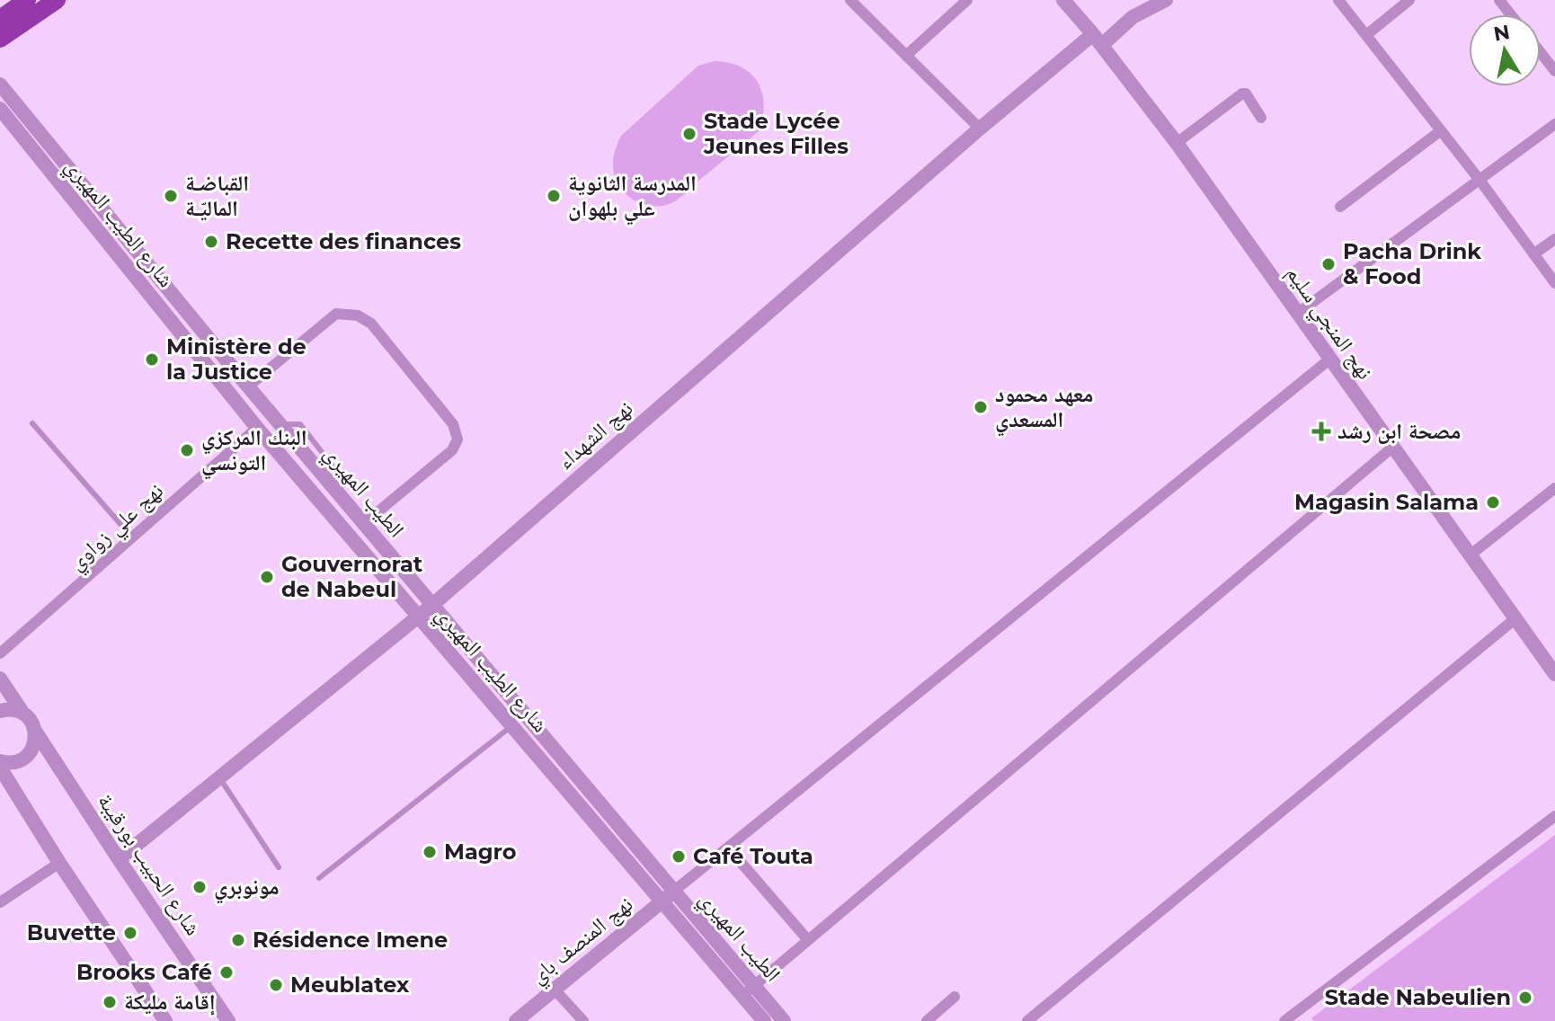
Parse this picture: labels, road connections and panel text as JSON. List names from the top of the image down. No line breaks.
{"streets":{"street":["شارع الطيب المهيري","نهج المنجي سليم","نهج الشهداء","الطيب المهيري","نهج علي زواوي","شارع الحبيب بورقيبة","نهج المنصف باي"]},"crossings":[["شارع الطيب المهيري","نهج الشهداء"],["شارع الطيب المهيري","الطيب المهيري"],["شارع الطيب المهيري","نهج علي زواوي"],["شارع الطيب المهيري","نهج المنصف باي"],["نهج المنجي سليم","نهج الشهداء"],["نهج الشهداء","الطيب المهيري"],["نهج الشهداء","شارع الحبيب بورقيبة"],["الطيب المهيري","نهج المنصف باي"]],"places":{"other":["Stade Lycée Jeunes Filles","القباضـة الماليّـة","المدرسة الثانوية علي بلهوان","Recette des finances","Pacha Drink & Food","Ministère de la Justice","معهد محمود المسعدي","البنك المركزي التونسي","Magasin Salama","Gouvernorat de Nabeul","Magro","Café Touta","مونوبري","Buvette","Résidence Imene","Brooks Café","Meublatex","Stade Nabeulien","إقامة مليكة"],"health":["مصحة ابن رشد"]},"north":"top"}
